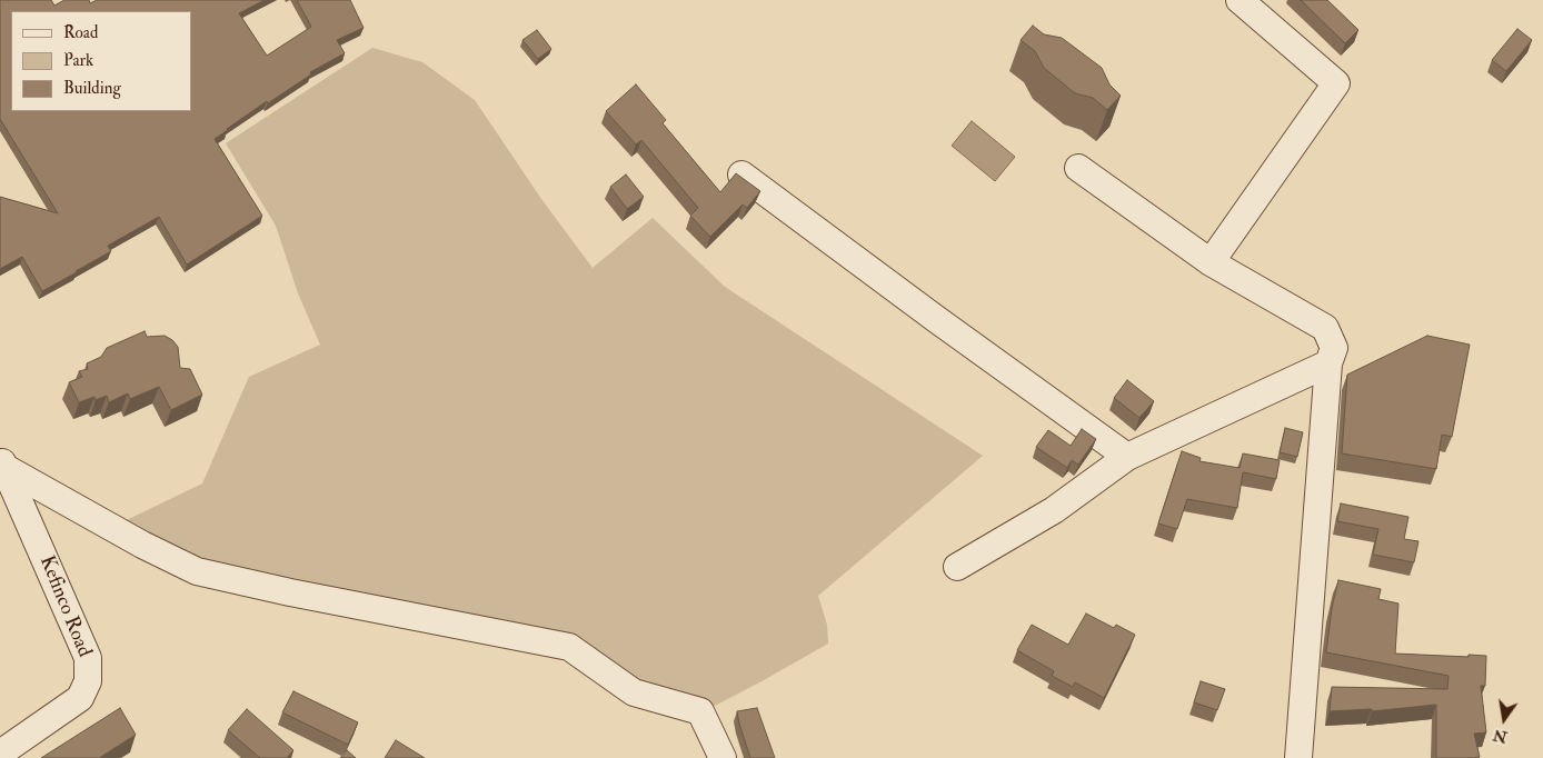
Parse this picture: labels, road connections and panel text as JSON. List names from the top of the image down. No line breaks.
{"streets":{"street":["Kefinco Road"]},"legend":["Road","Park","Building"],"north":"bottom"}
